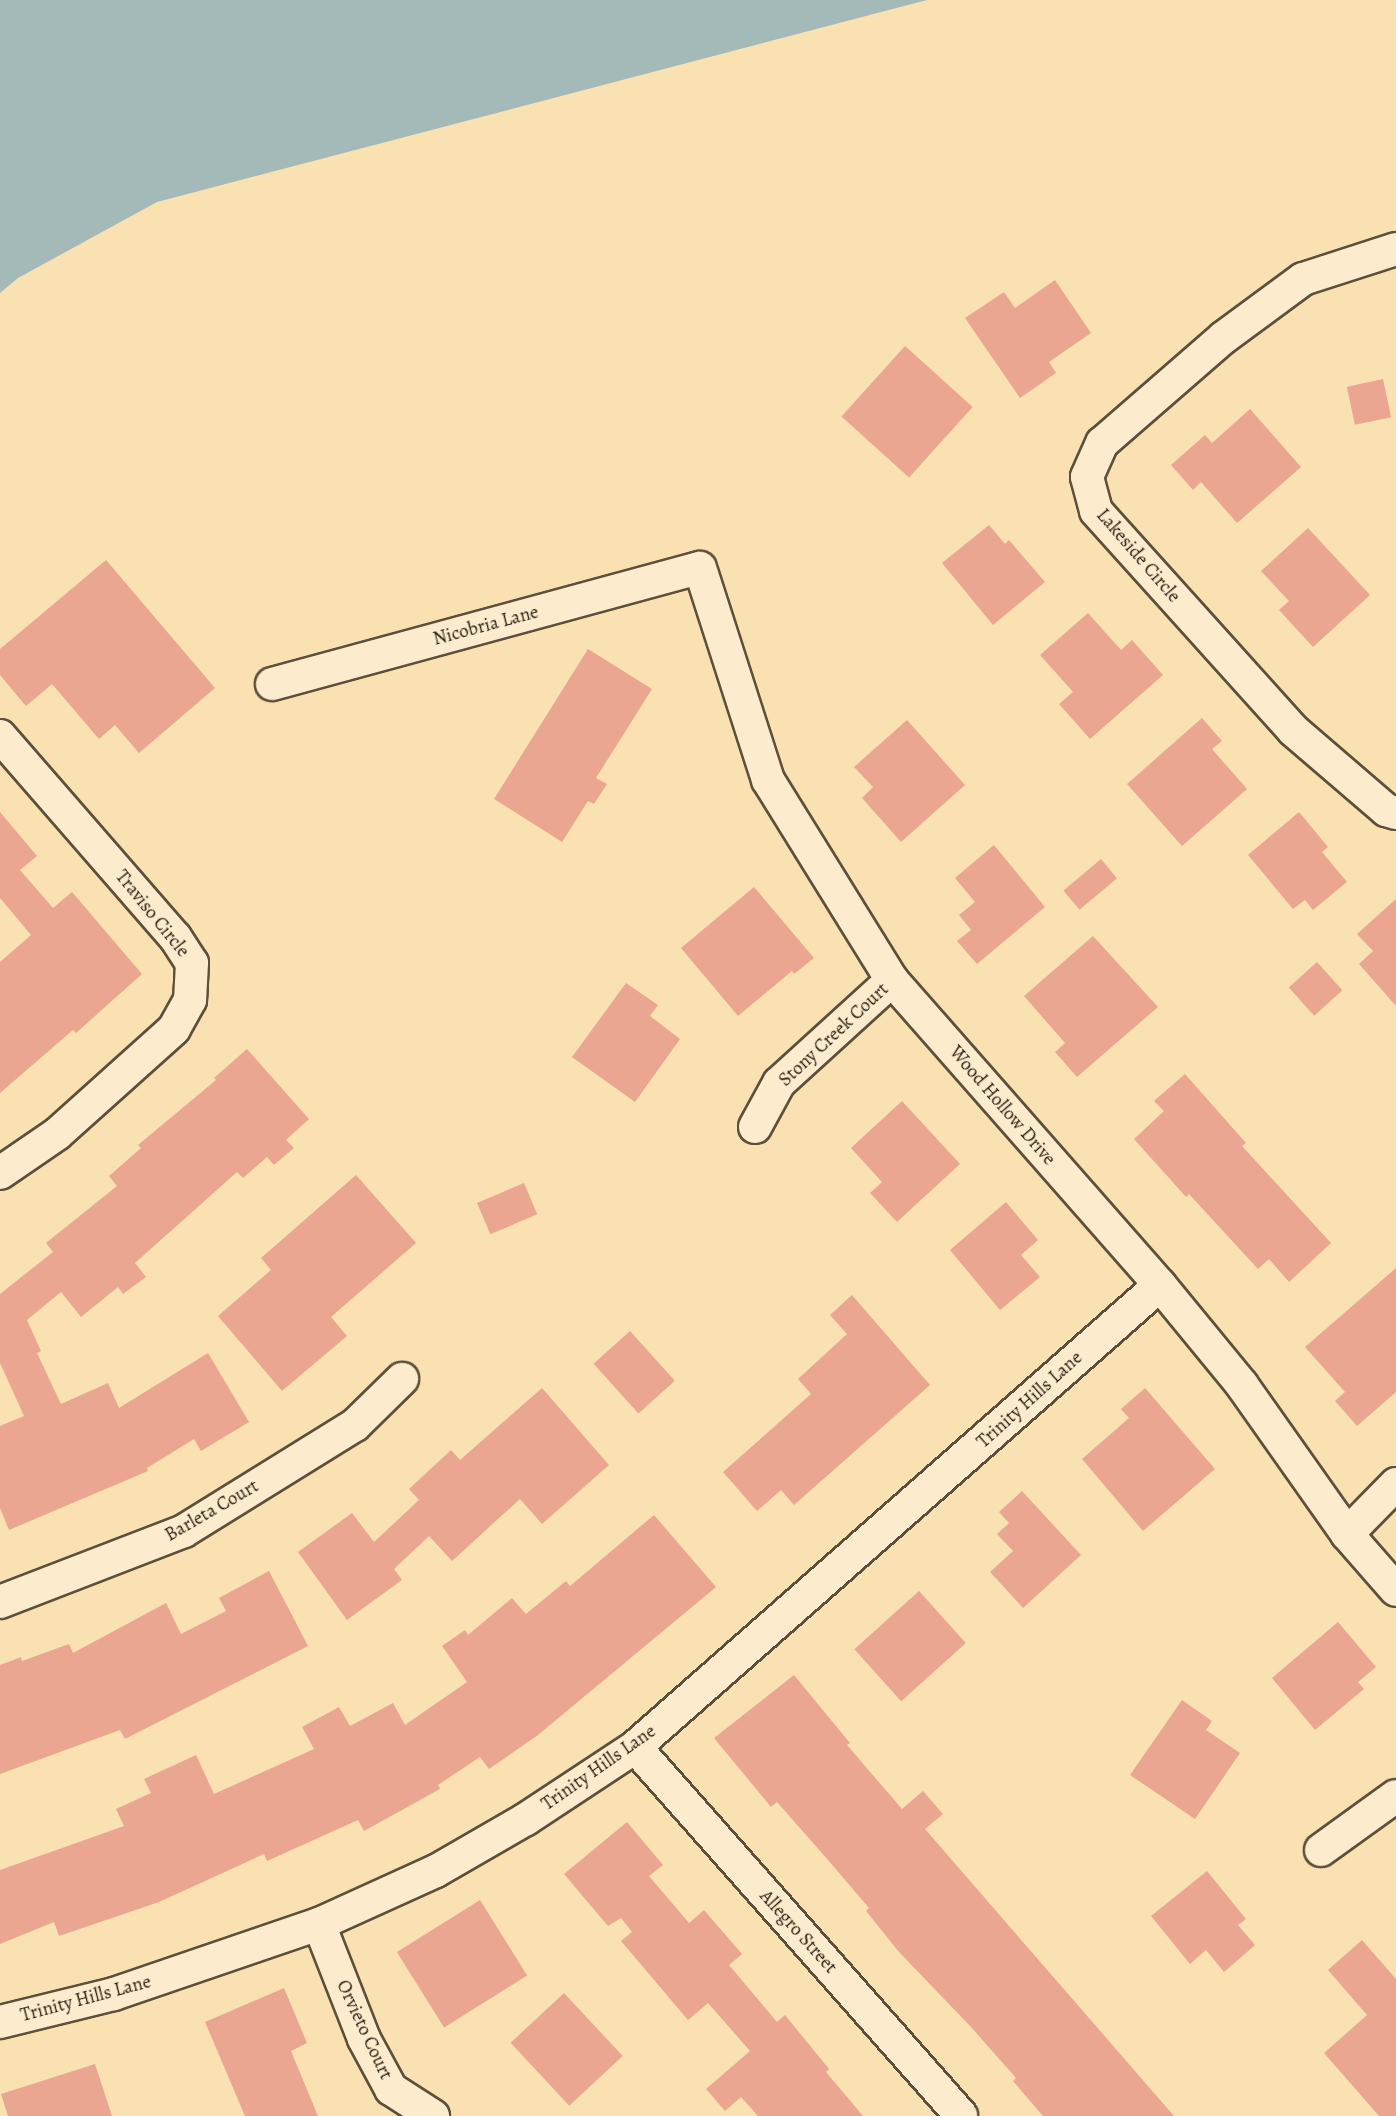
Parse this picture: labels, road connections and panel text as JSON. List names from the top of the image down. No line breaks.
{"streets":{"street":["Lakeside Circle","Nicobria Lane","Traviso Circle","Stony Creek Court","Wood Hollow Drive","Trinity Hills Lane","Barleta Court","Allegro Street","Orvieto Court"]},"crossings":[["Nicobria Lane","Wood Hollow Drive"],["Stony Creek Court","Wood Hollow Drive"],["Wood Hollow Drive","Trinity Hills Lane"],["Trinity Hills Lane","Allegro Street"],["Trinity Hills Lane","Orvieto Court"]]}
